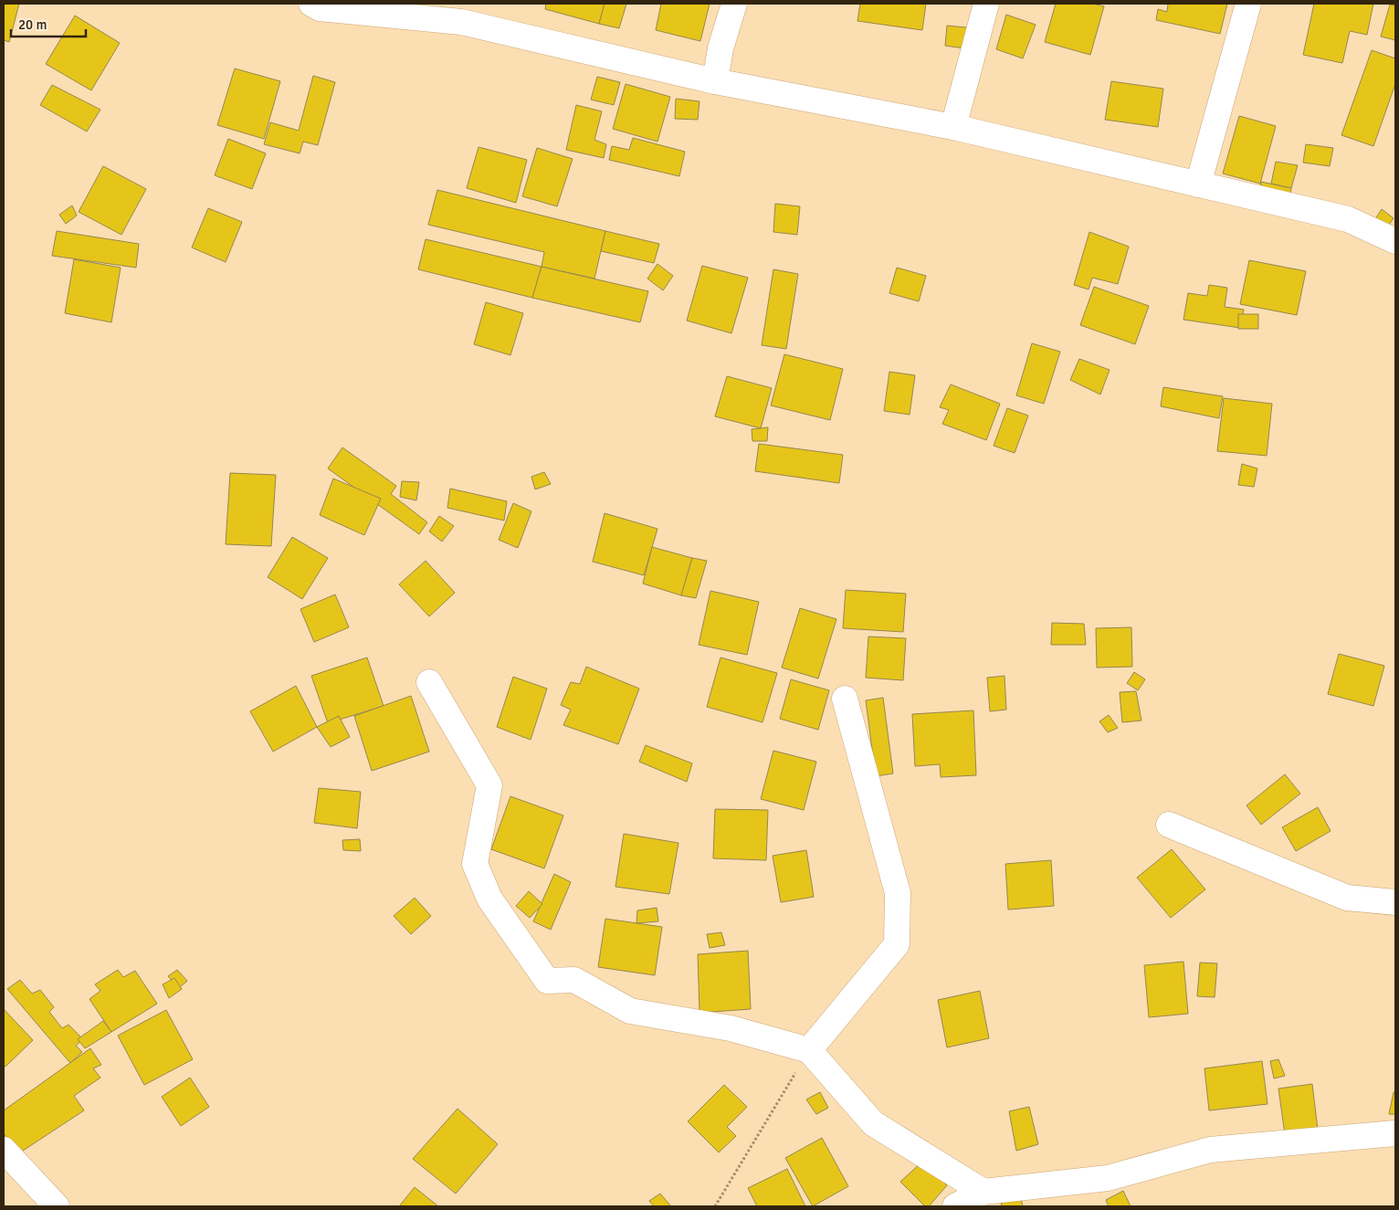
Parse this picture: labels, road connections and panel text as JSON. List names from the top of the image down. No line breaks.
{"scale_bar":"20 m"}
